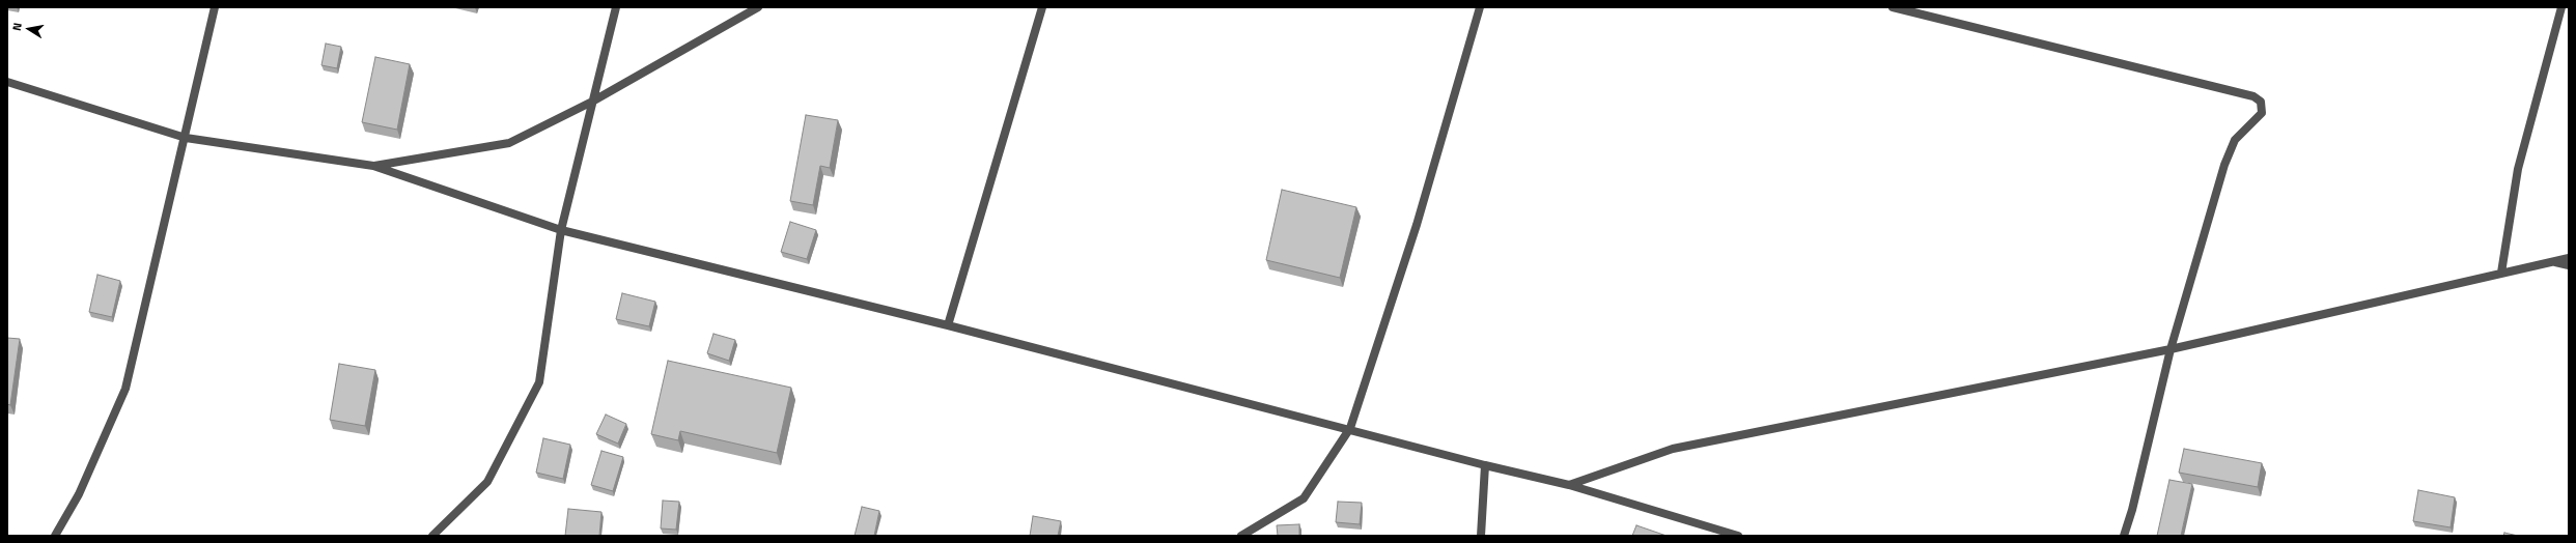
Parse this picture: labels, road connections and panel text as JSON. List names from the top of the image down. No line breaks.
{"north":"left"}
